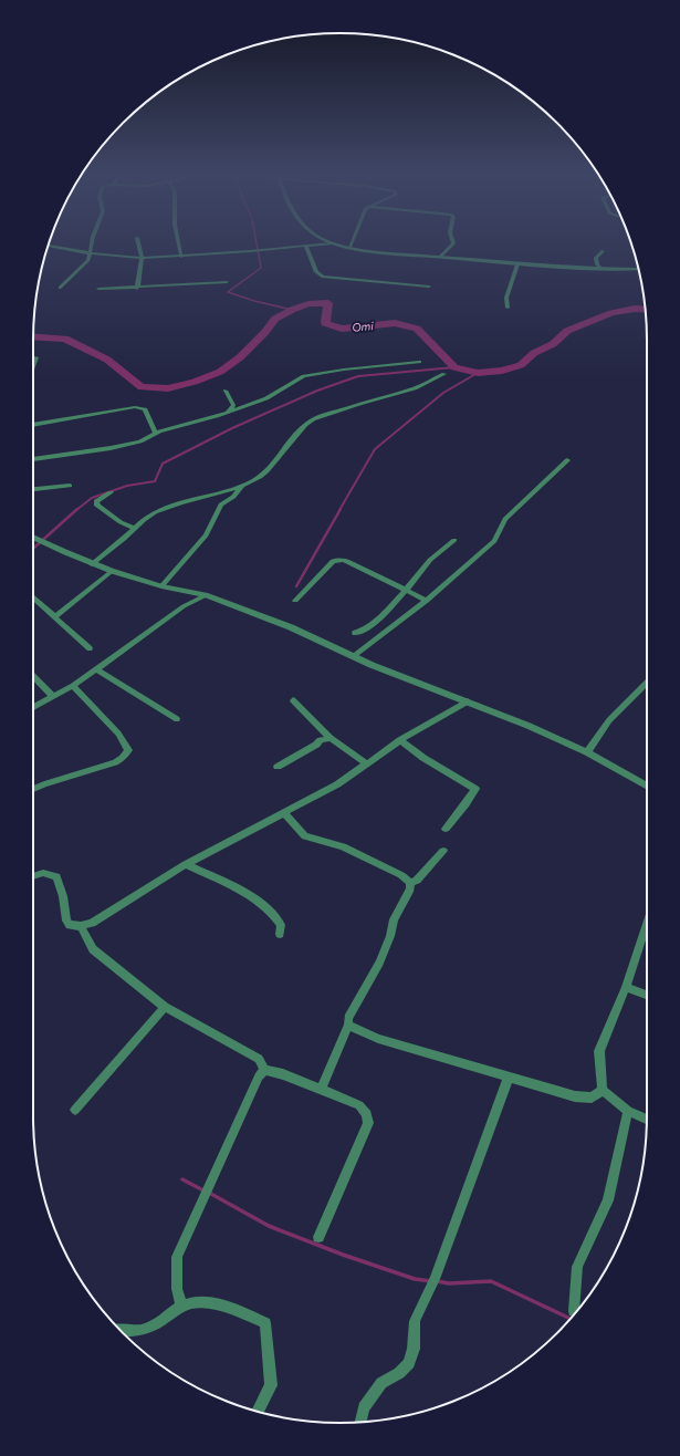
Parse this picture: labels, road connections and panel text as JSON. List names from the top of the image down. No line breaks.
{"water":["Omi"]}
